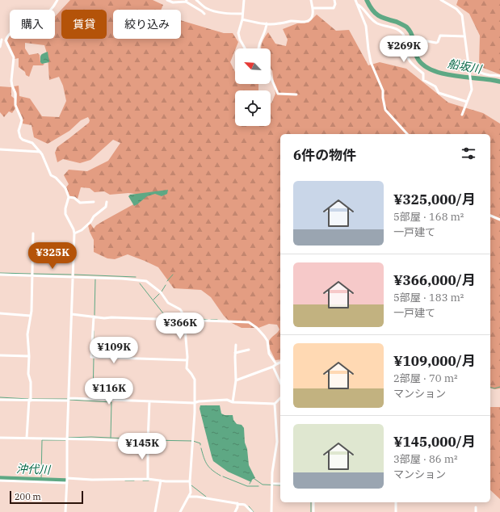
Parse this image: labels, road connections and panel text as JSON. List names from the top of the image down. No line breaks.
{"water":["船坂川","沖代川"],"scale_bar":"200 m","north":"top left","page":{"chip":["購入","賃貸","絞り込み"],"price":["¥269K","¥325K","¥366K","¥109K","¥116K","¥145K"],"heading":"6件の物件","list":[{"name":"¥325,000/月","note":"5部屋 · 168 m² · 一戸建て"},{"name":"¥366,000/月","note":"5部屋 · 183 m² · 一戸建て"},{"name":"¥109,000/月","note":"2部屋 · 70 m² · マンション"},{"name":"¥145,000/月","note":"3部屋 · 86 m² · マンション"}],"scale":"200 m"}}
